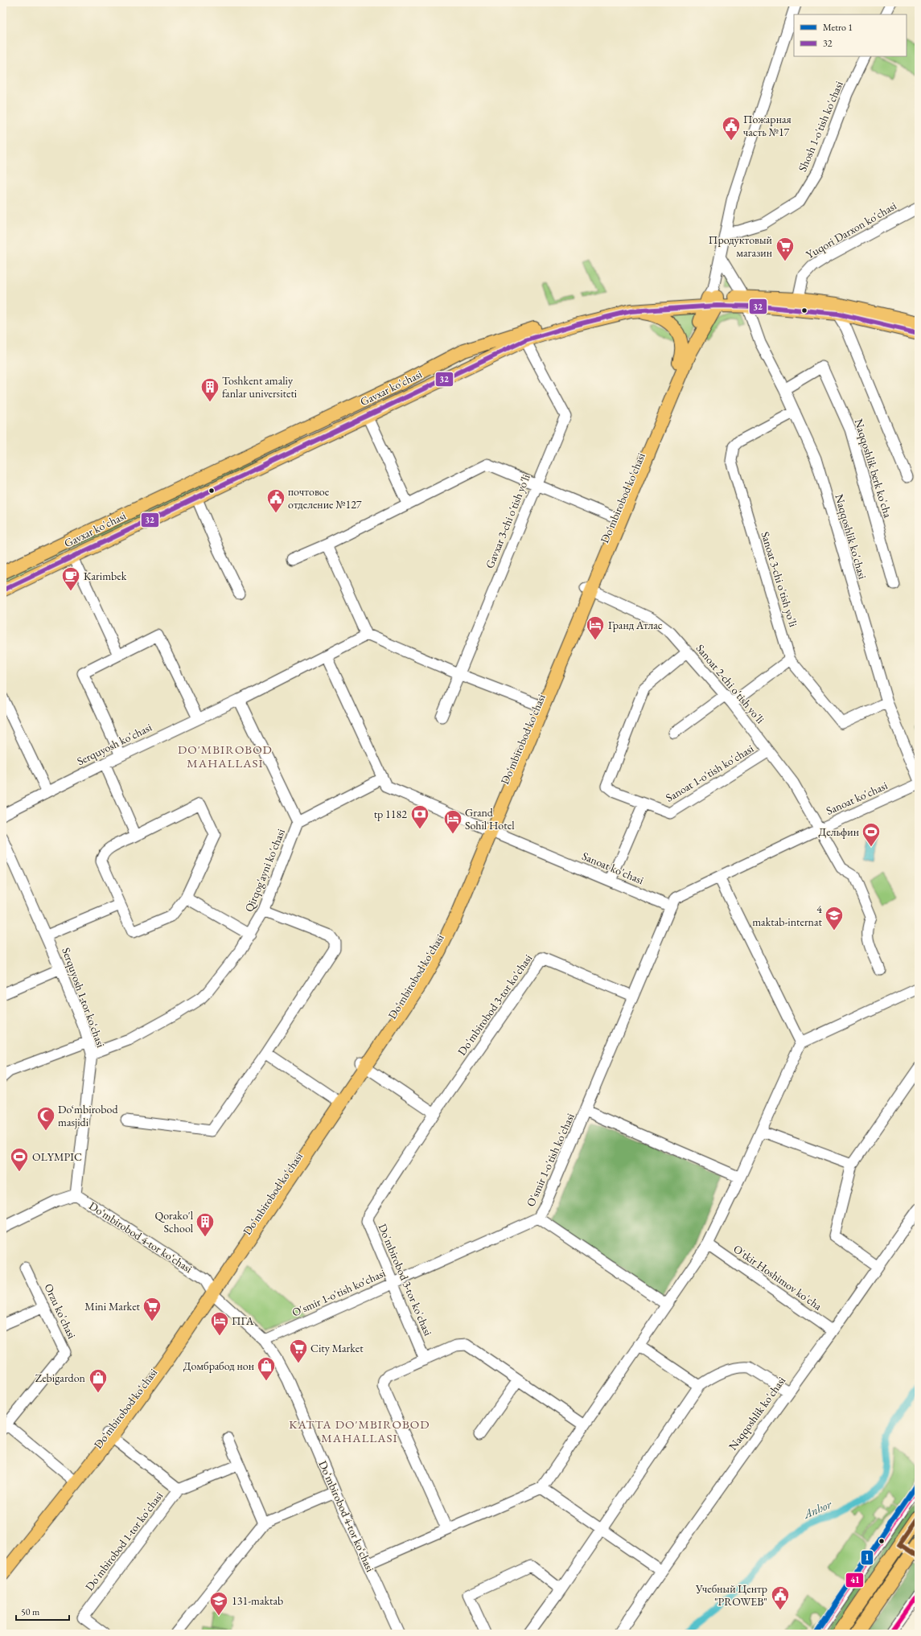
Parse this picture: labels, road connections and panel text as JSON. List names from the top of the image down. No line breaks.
{"streets":{"main road":["Gavxar ko'chasi","Doʻmbirobod koʻchasi"],"street":["Shosh 1-o'tish ko'chasi","Yuqori Darxon ko'chasi","Naqqoshlik berk ko'cha","Gavxar 3-chi o'tish yo'li","Naqqoshlik ko'chasi","Sanoat 3-chi o'tish yo'li","Sanoat 2-chi o'tish yo'li","Serquyosh ko'chasi","Sanoat 1-o'tish ko'chasi","Sanoat ko'chasi","Qirqog'ayni ko'chasi","Serquyosh 1-tor koʻchasi","Do'mbirobod 3-tor ko'chasi","O'smir 1-o'tish ko'chasi","Doʻmbirobod 4-tor koʻchasi","O'tkir Hoshimov ko'cha","Orzu ko'chasi","Do'mbirobod 1-tor ko'chasi"]},"crossings":[["Yuqori Darxon ko'chasi","Gavxar ko'chasi"],["Gavxar ko'chasi","Doʻmbirobod koʻchasi"],["Gavxar ko'chasi","Gavxar 3-chi o'tish yo'li"],["Gavxar ko'chasi","Naqqoshlik ko'chasi"],["Naqqoshlik berk ko'cha","Naqqoshlik ko'chasi"],["Doʻmbirobod koʻchasi","Sanoat 2-chi o'tish yo'li"],["Doʻmbirobod koʻchasi","Sanoat ko'chasi"],["Doʻmbirobod koʻchasi","Doʻmbirobod 4-tor koʻchasi"],["Doʻmbirobod koʻchasi","Orzu ko'chasi"],["Doʻmbirobod koʻchasi","Do'mbirobod 1-tor ko'chasi"],["Naqqoshlik ko'chasi","Sanoat 3-chi o'tish yo'li"],["Naqqoshlik ko'chasi","O'tkir Hoshimov ko'cha"],["Sanoat 2-chi o'tish yo'li","Sanoat 1-o'tish ko'chasi"],["Sanoat 2-chi o'tish yo'li","Sanoat ko'chasi"],["Sanoat ko'chasi","Qirqog'ayni ko'chasi"],["Sanoat ko'chasi","O'smir 1-o'tish ko'chasi"],["Qirqog'ayni ko'chasi","Serquyosh 1-tor koʻchasi"],["Serquyosh 1-tor koʻchasi","Doʻmbirobod 4-tor koʻchasi"],["Do'mbirobod 3-tor ko'chasi","O'smir 1-o'tish ko'chasi"],["O'smir 1-o'tish ko'chasi","Doʻmbirobod 4-tor koʻchasi"]],"districts":["DO'MBIROBOD MAHALLASI","KATTA DO'MBIROBOD MAHALLASI"],"water":["Anhor"],"places":{"public building":["Пожарная часть №17","почтовое отделение №127","Учебный Центр \"PROWEB\""],"supermarket":["Продуктовый магазин","Mini Market","City Market"],"building":["Toshkent amaliy fanlar universiteti","Qorako'l School"],"cafe":["Karimbek"],"hotel":["Гранд Атлас","Grand Sohil Hotel","ПГА"],"bank":["tp 1182"],"sports":["Дельфин","OLYMPIC"],"school or university":["4 maktab-internat","131-maktab"],"mosque":["Do‘mbirobod masjidi"],"shop":["Домбрабод нон","Zebigardon"]},"lines":["transit line 32","metro line 1","transit line 41"],"legend":["Metro 1","32"],"scale_bar":"50 m"}
